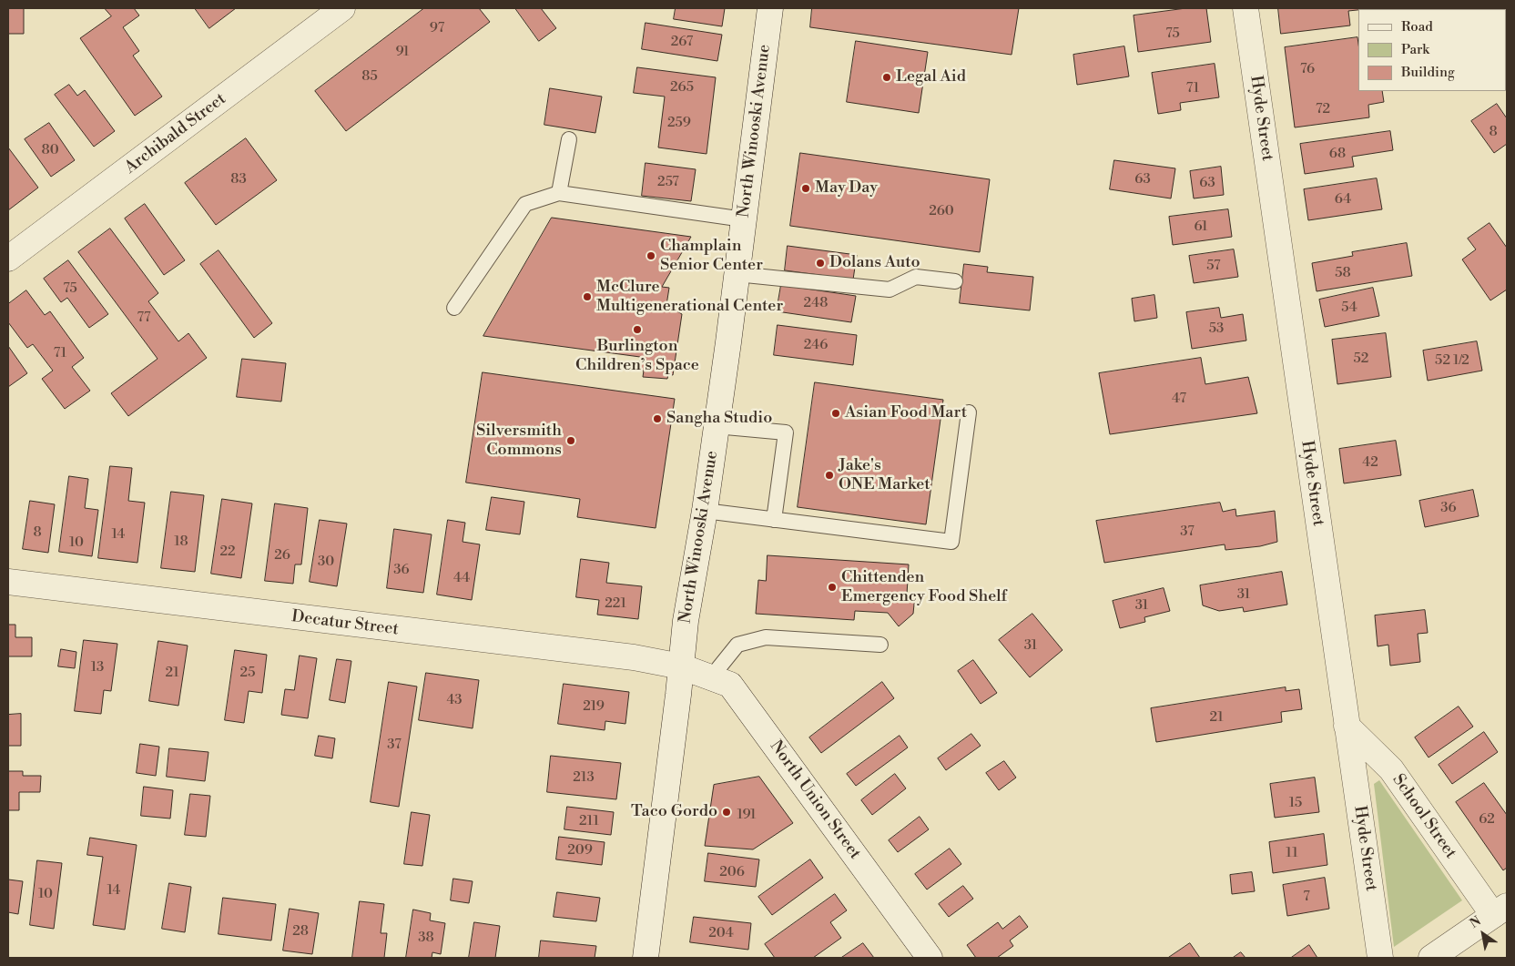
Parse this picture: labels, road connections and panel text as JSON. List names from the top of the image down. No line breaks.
{"streets":{"street":["Hyde Street","North Winooski Avenue","Archibald Street","Decatur Street","North Union Street","School Street"]},"crossings":[["Hyde Street","School Street"],["North Winooski Avenue","Decatur Street"],["North Winooski Avenue","North Union Street"],["Decatur Street","North Union Street"]],"places":["Legal Aid","May Day","Champlain Senior Center","Dolans Auto","McClure Multigenerational Center","Burlington Children’s Space","Asian Food Mart","Sangha Studio","Silversmith Commons","Jake's ONE Market","Chittenden Emergency Food Shelf","Taco Gordo"],"house_numbers":["97","75","267","91","76","85","265","71","72","259","8","80","68","83","63","257","63","64","260","61","57","58","75","248","54","77","53","246","71","52","52 1/2","47","42","36","37","8","14","18","10","22","26","30","36","44","31","221","31","31","13","21","25","43","219","21","37","213","15","191","62","211","209","11","206","14","10","7","28","204","38"],"legend":["Road","Park","Building"],"north":"top left"}
